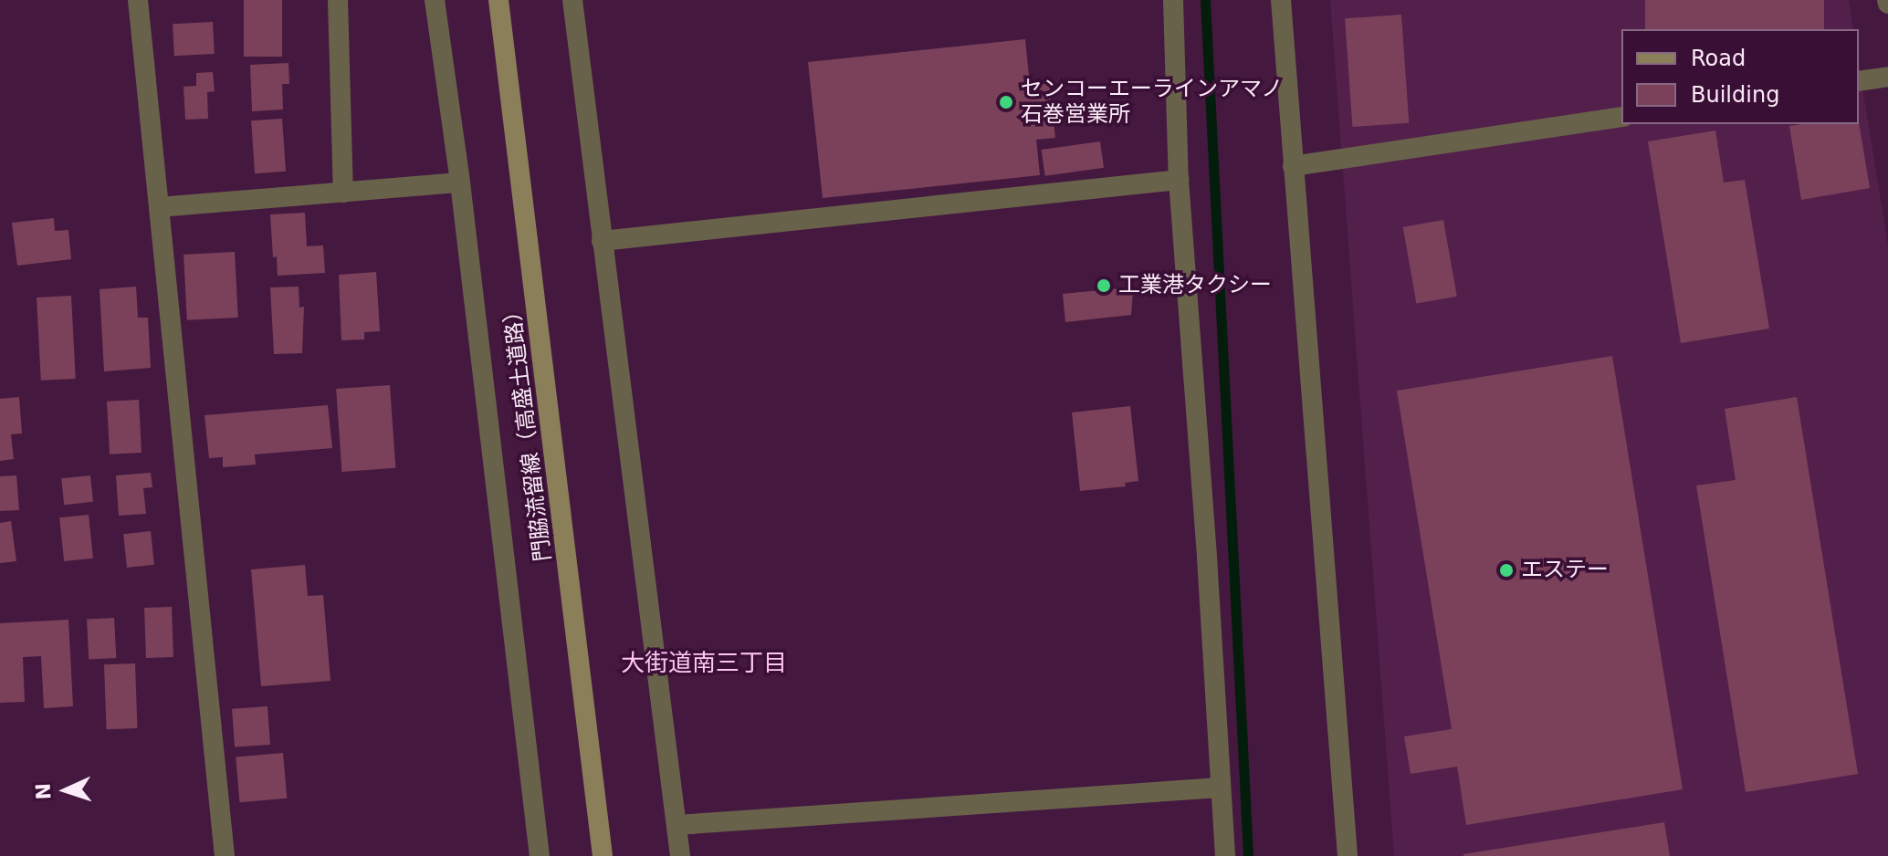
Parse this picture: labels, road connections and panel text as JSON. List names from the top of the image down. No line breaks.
{"streets":{"main road":["門脇流留線（高盛土道路）"]},"districts":["大街道南三丁目"],"places":["センコーエーラインアマノ 石巻営業所","工業港タクシー","エステー"],"legend":["Road","Building"],"north":"left"}
